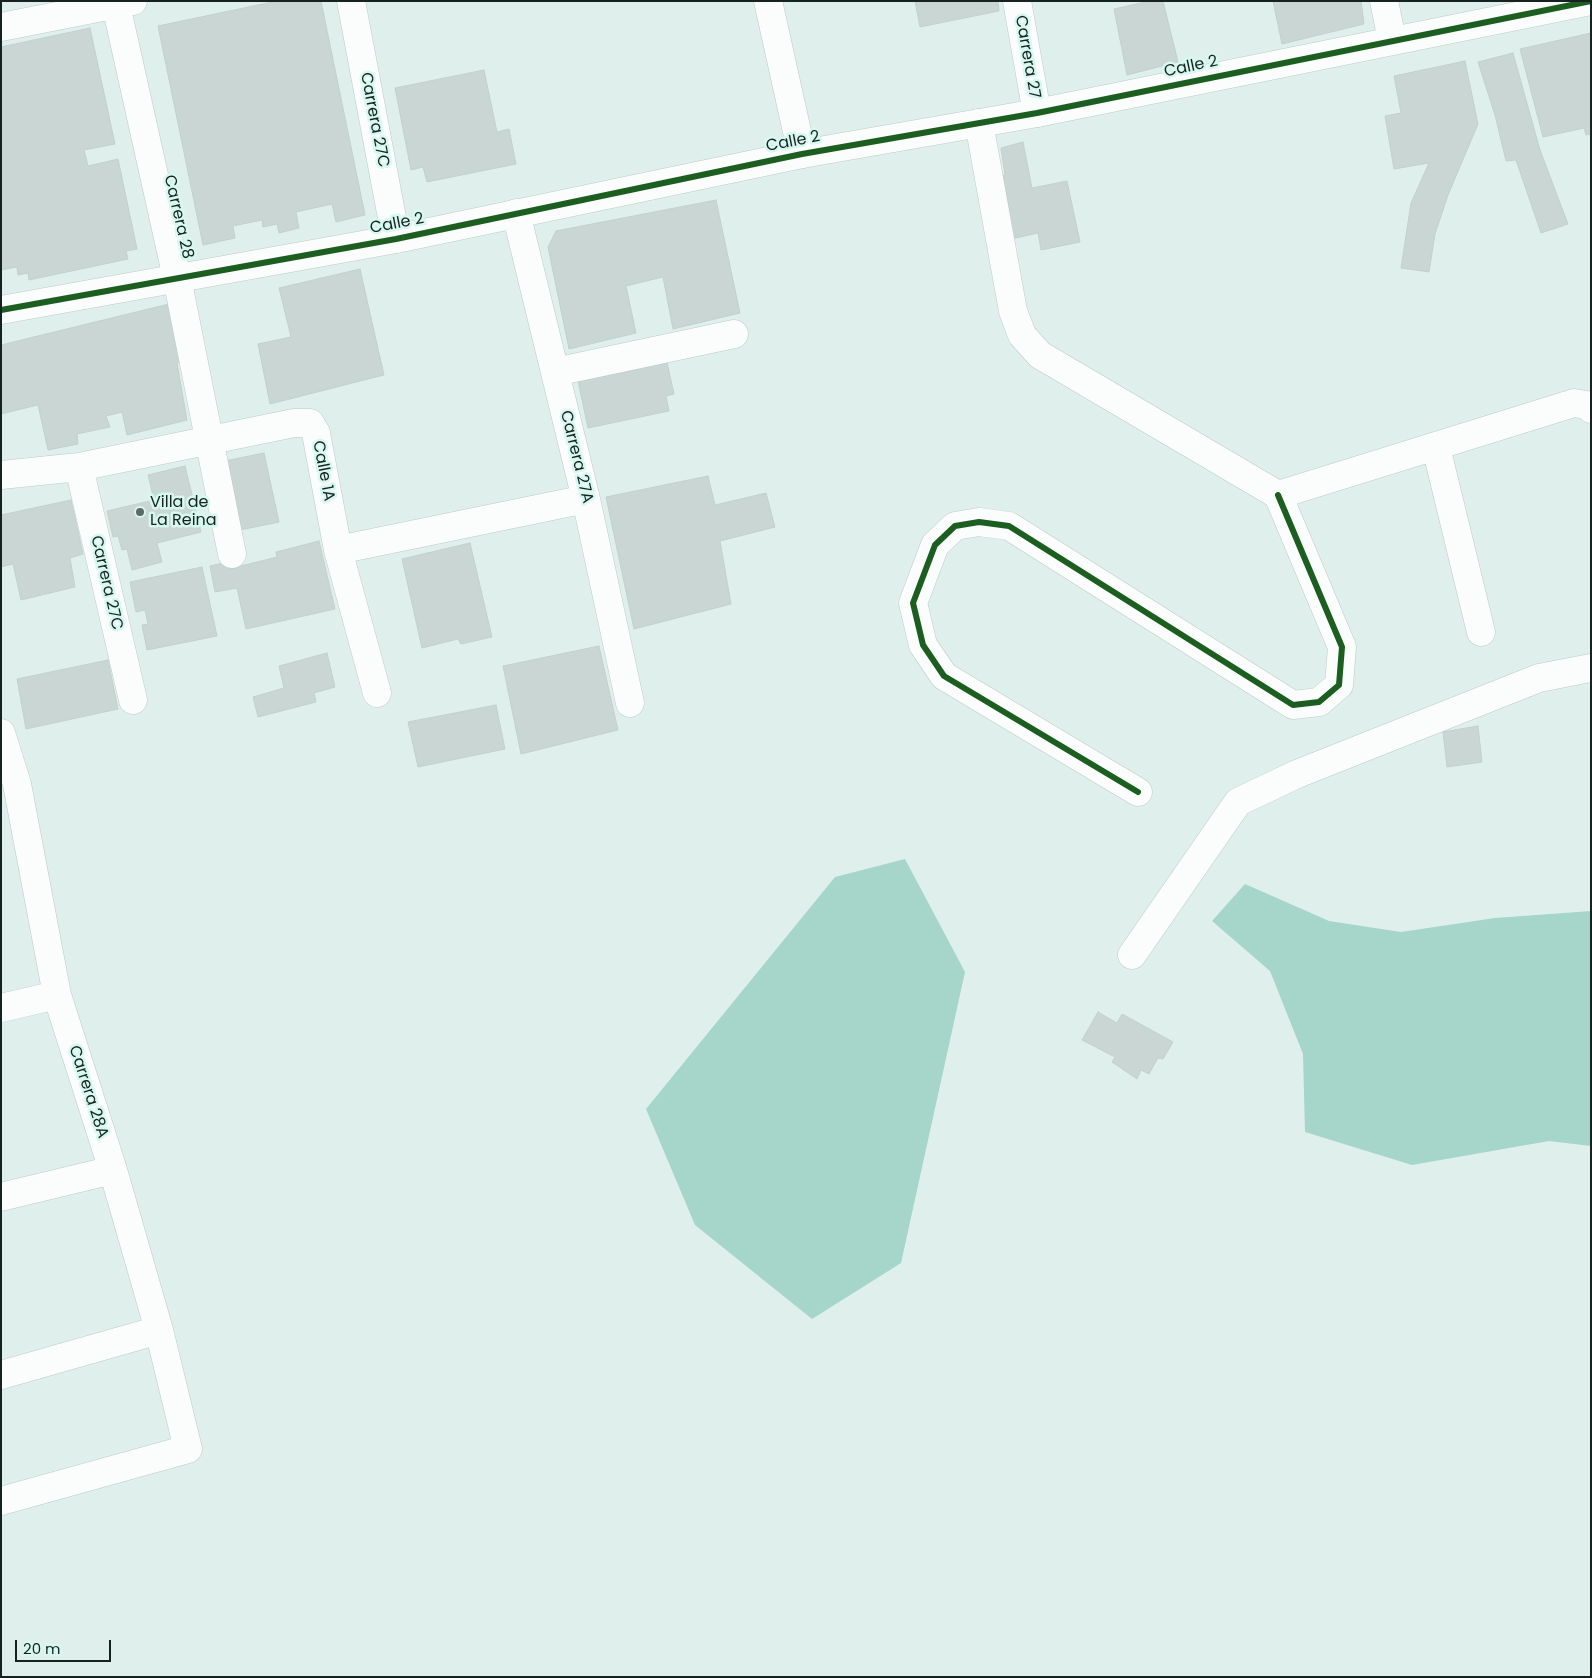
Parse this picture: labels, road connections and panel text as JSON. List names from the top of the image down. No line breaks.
{"streets":{"street":["Carrera 27","Calle 2","Carrera 27C","Carrera 28","Carrera 27A","Calle 1A","Carrera 28A"]},"crossings":[["Carrera 27","Calle 2"],["Calle 2","Carrera 27C"],["Calle 2","Carrera 28"],["Calle 2","Carrera 27A"],["Carrera 27C","Calle 1A"],["Carrera 28","Calle 1A"]],"places":["Villa de La Reina"],"scale_bar":"20 m"}
